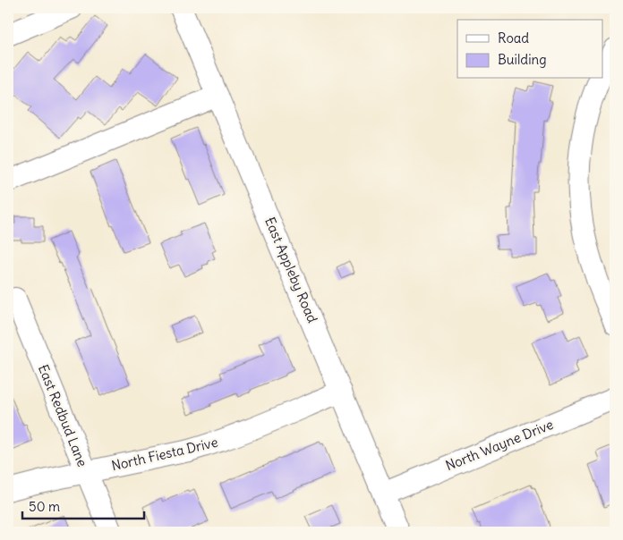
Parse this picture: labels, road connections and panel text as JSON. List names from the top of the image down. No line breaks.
{"streets":{"street":["East Appleby Road","East Redbud Lane","North Wayne Drive","North Fiesta Drive"]},"crossings":[["East Appleby Road","North Wayne Drive"],["East Appleby Road","North Fiesta Drive"],["East Redbud Lane","North Fiesta Drive"]],"legend":["Road","Building"],"scale_bar":"50 m"}
